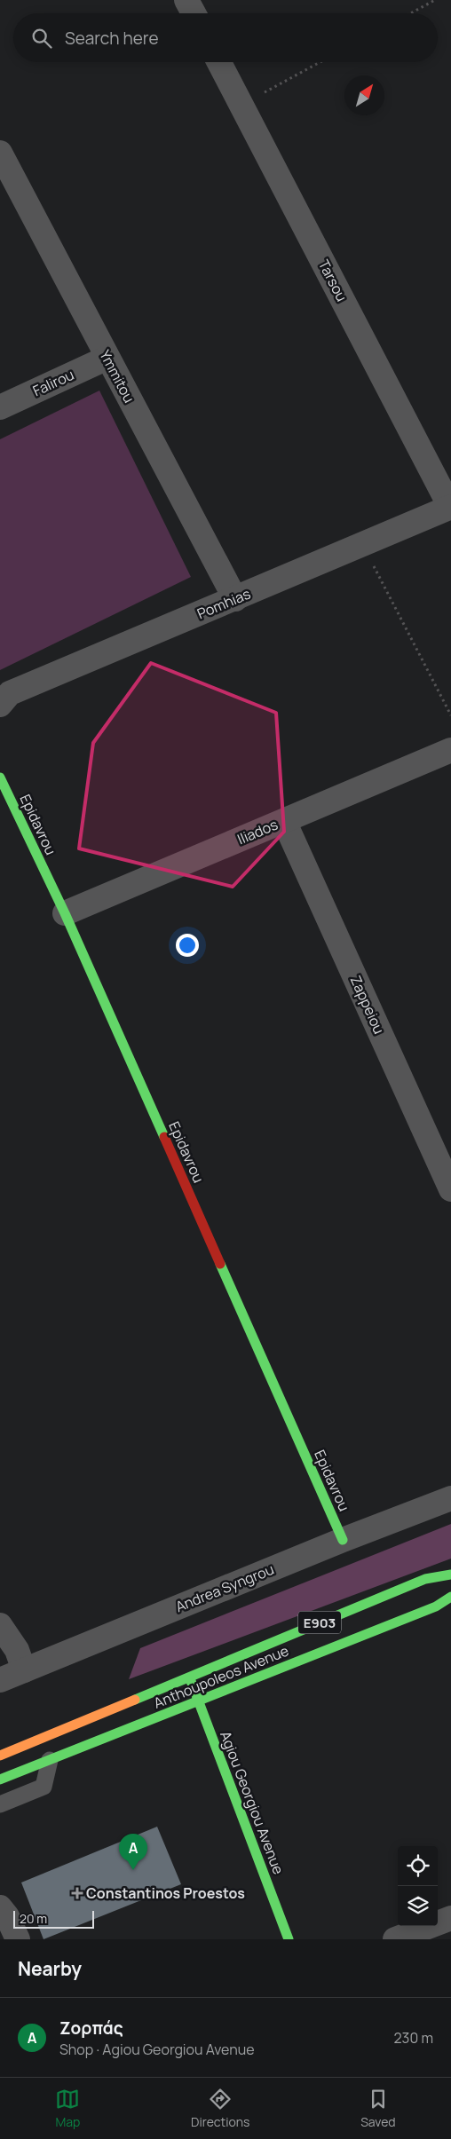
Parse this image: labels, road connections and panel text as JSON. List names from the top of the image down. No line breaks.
{"streets":{"main road":["Epidavrou","E903","Anthoupoleos Avenue","Agiou Georgiou Avenue"],"street":["Tarsou","Ymmitou","Falirou","Pomhias","Iliados","Zappeiou","Andrea Syngrou"]},"crossings":[["Tarsou","Pomhias"],["Ymmitou","Falirou"],["Ymmitou","Pomhias"],["Epidavrou","Iliados"],["Epidavrou","Andrea Syngrou"],["Iliados","Zappeiou"],["Anthoupoleos Avenue","Agiou Georgiou Avenue"]],"places":{"health":["Constantinos Proestos"]},"scale_bar":"20 m","north":"top right","page":{"search":"Search here","pins":"A","scale":"20 m","heading":"Nearby","list":[{"mark":"A","name":"Ζορπάς","note":"Shop · Agiou Georgiou Avenue","value":"230 m"}],"nav":["Map","Directions","Saved"]}}
